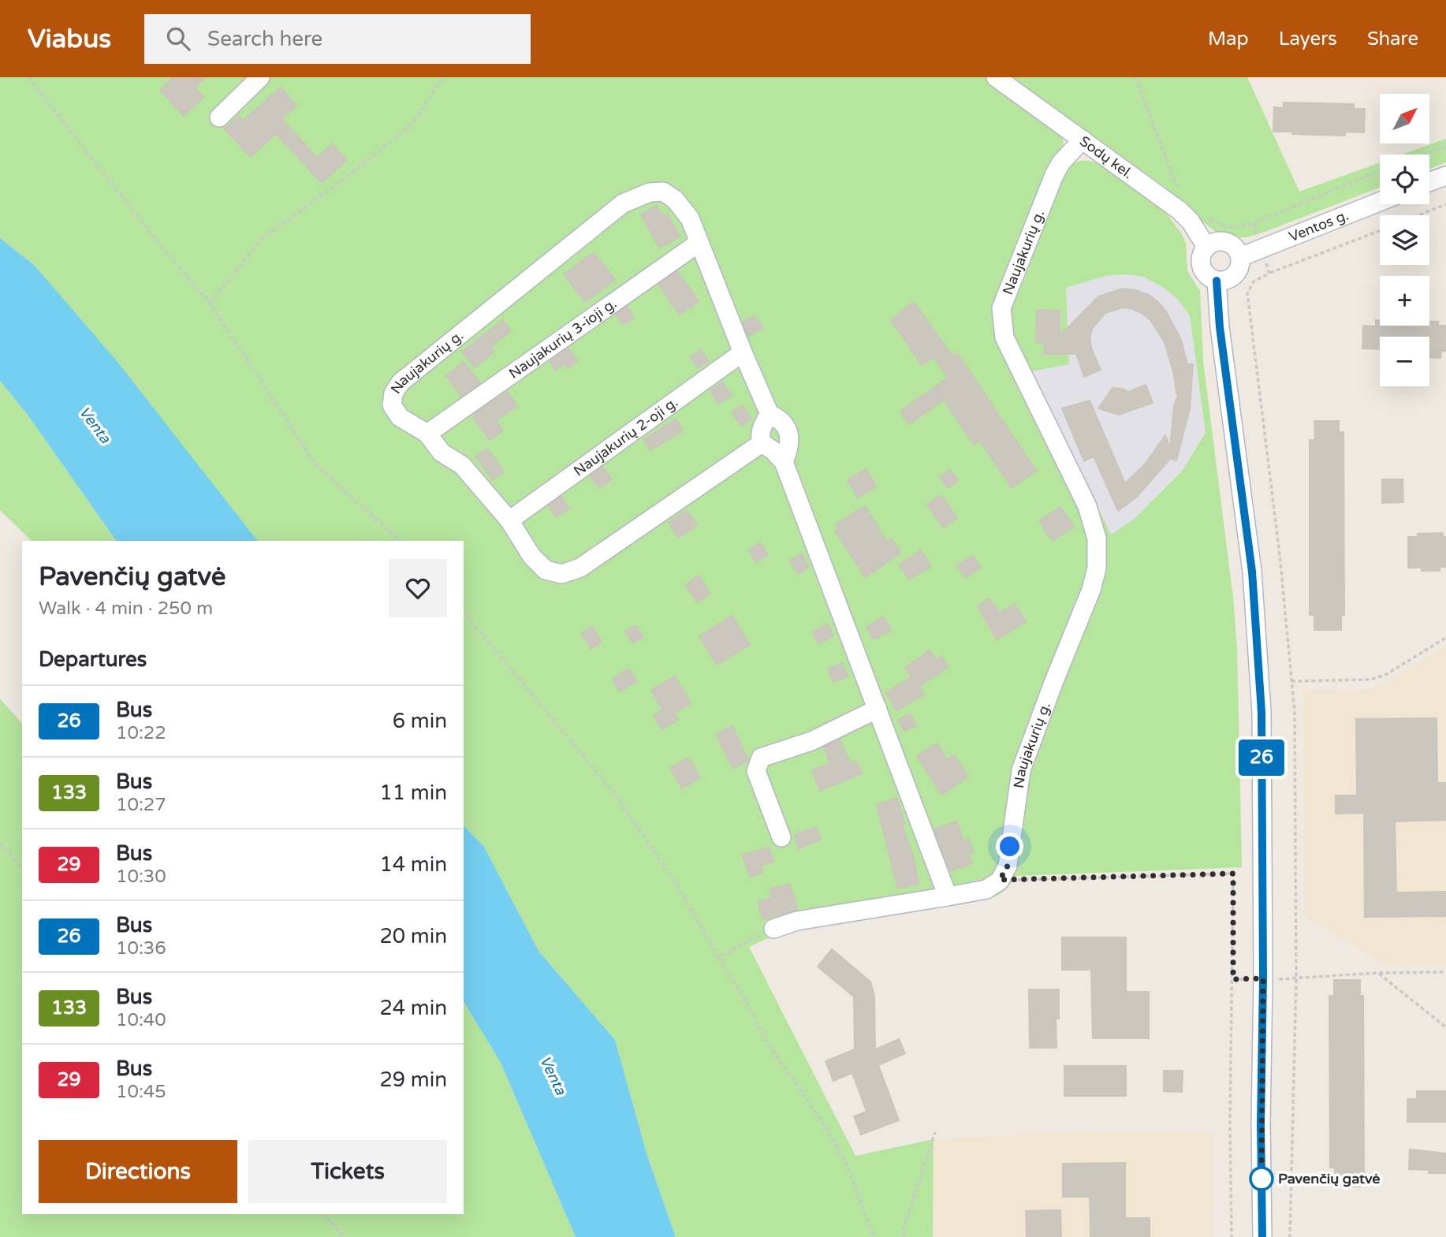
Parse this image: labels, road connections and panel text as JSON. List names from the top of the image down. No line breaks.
{"streets":{"street":["Sodų kel.","Ventos g.","Naujakurių g.","Naujakurių 3-ioji g.","Naujakurių 2-oji g."]},"crossings":[["Sodų kel.","Ventos g."],["Sodų kel.","Naujakurių g."],["Naujakurių g.","Naujakurių 3-ioji g."],["Naujakurių g.","Naujakurių 2-oji g."]],"water":["Venta"],"places":["Pavenčių gatvė"],"lines":["bus line 26"],"north":"top right","page":{"header":"Viabus","search":"Search here","nav":["Map","Layers","Share"],"on_map":"26","map_buttons":["+","−"],"heading":[["Pavenčių gatvė","Walk · 4 min · 250 m"],"Departures"],"list":[{"mark":"26","name":"Bus","note":"10:22","value":"6 min"},{"mark":"133","name":"Bus","note":"10:27","value":"11 min"},{"mark":"29","name":"Bus","note":"10:30","value":"14 min"},{"mark":"26","name":"Bus","note":"10:36","value":"20 min"},{"mark":"133","name":"Bus","note":"10:40","value":"24 min"},{"mark":"29","name":"Bus","note":"10:45","value":"29 min"}],"buttons":["Directions","Tickets"]}}
